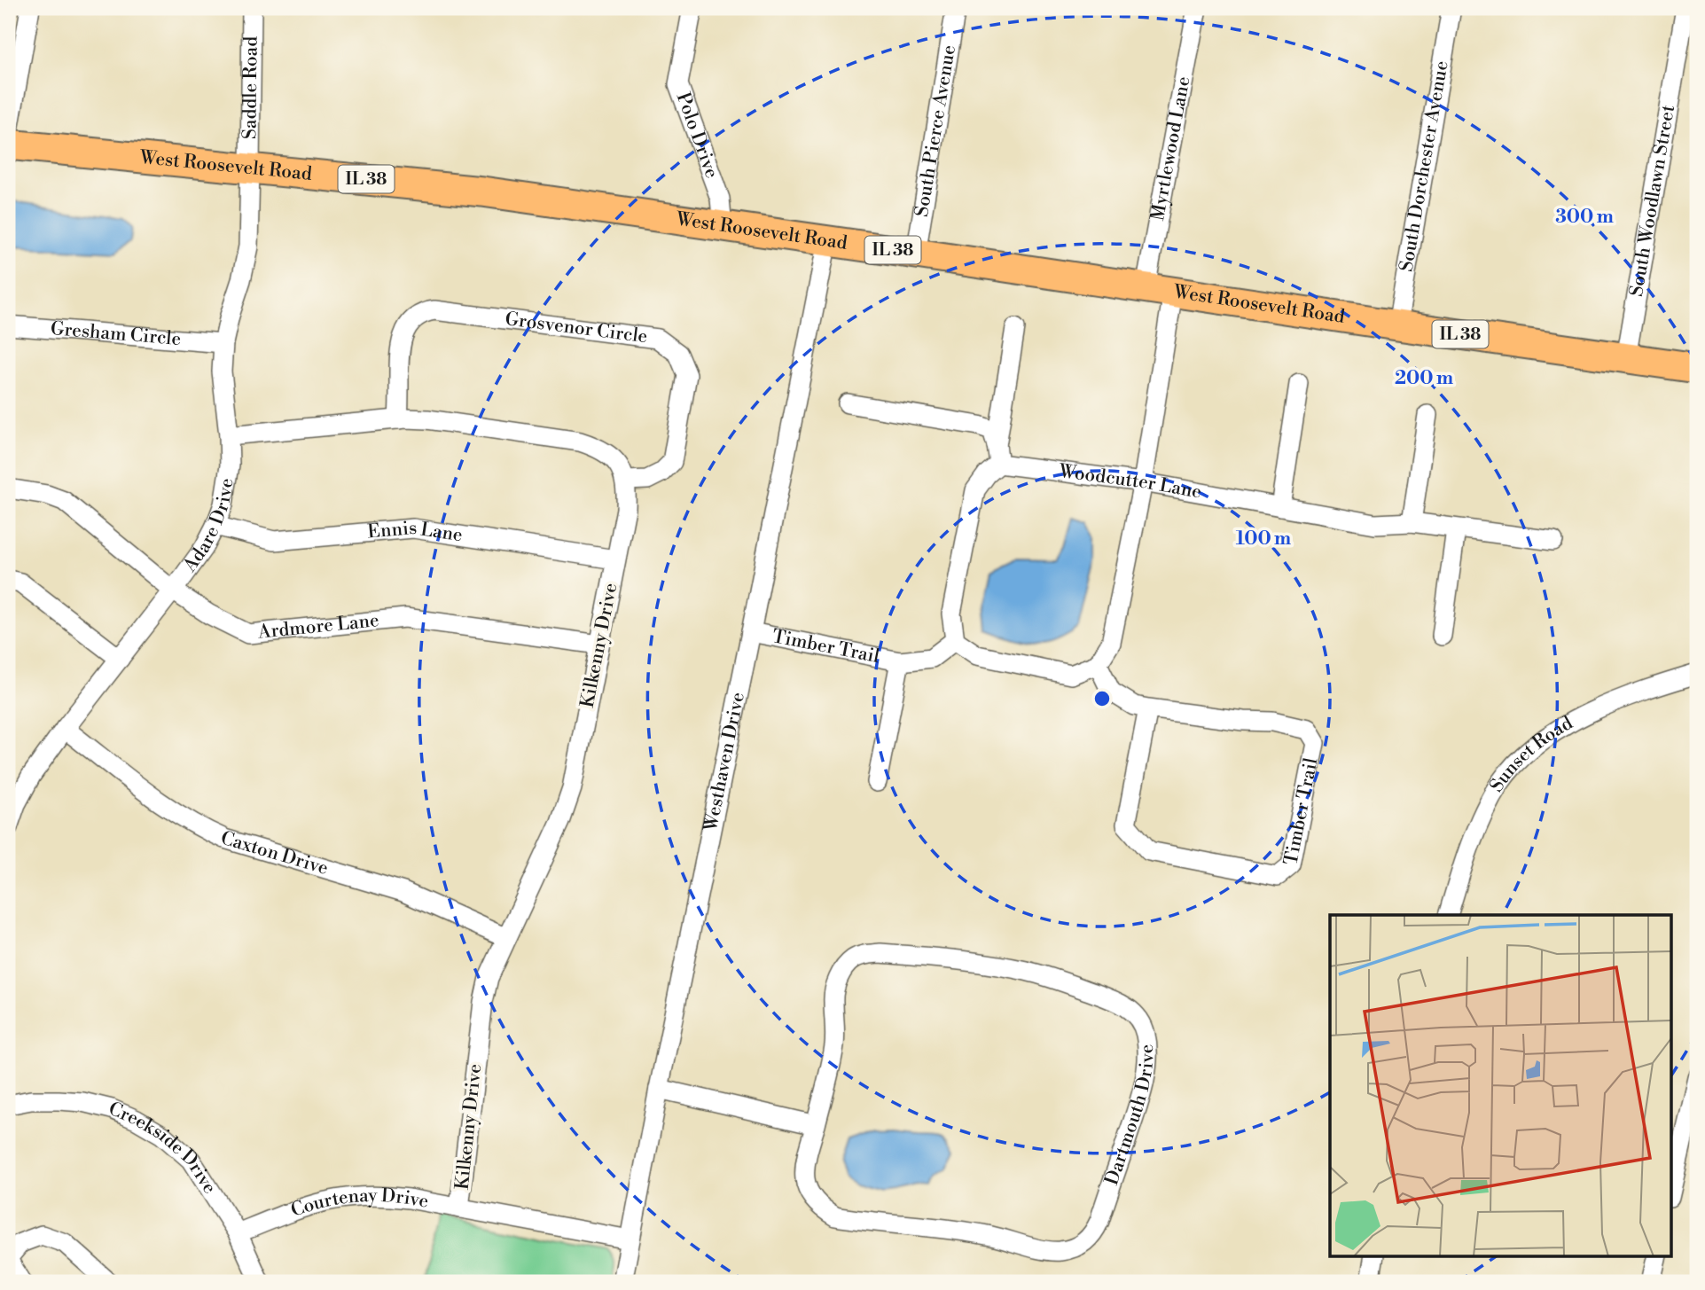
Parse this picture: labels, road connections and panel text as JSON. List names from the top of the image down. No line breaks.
{"streets":{"main road":["West Roosevelt Road","IL 38"],"street":["Saddle Road","South Pierce Avenue","Polo Drive","Myrtlewood Lane","South Dorchester Avenue","South Woodlawn Street","Grosvenor Circle","Gresham Circle","Woodcutter Lane","Adare Drive","Ennis Lane","Ardmore Lane","Kilkenny Drive","Timber Trail","Sunset Road","Westhaven Drive","Caxton Drive","Dartmouth Drive","Creekside Drive","Courtenay Drive"]},"crossings":[["Saddle Road","West Roosevelt Road"],["Saddle Road","Adare Drive"],["South Pierce Avenue","West Roosevelt Road"],["Polo Drive","West Roosevelt Road"],["Myrtlewood Lane","West Roosevelt Road"],["West Roosevelt Road","South Dorchester Avenue"],["West Roosevelt Road","South Woodlawn Street"],["West Roosevelt Road","Adare Drive"],["West Roosevelt Road","Westhaven Drive"],["Grosvenor Circle","Kilkenny Drive"],["Gresham Circle","Adare Drive"],["Adare Drive","Ennis Lane"],["Adare Drive","Ardmore Lane"],["Adare Drive","Caxton Drive"],["Ennis Lane","Kilkenny Drive"],["Ardmore Lane","Kilkenny Drive"],["Kilkenny Drive","Caxton Drive"],["Kilkenny Drive","Courtenay Drive"],["Timber Trail","Westhaven Drive"],["Westhaven Drive","Courtenay Drive"],["Creekside Drive","Courtenay Drive"]],"rings":["300 m","200 m","100 m"]}
